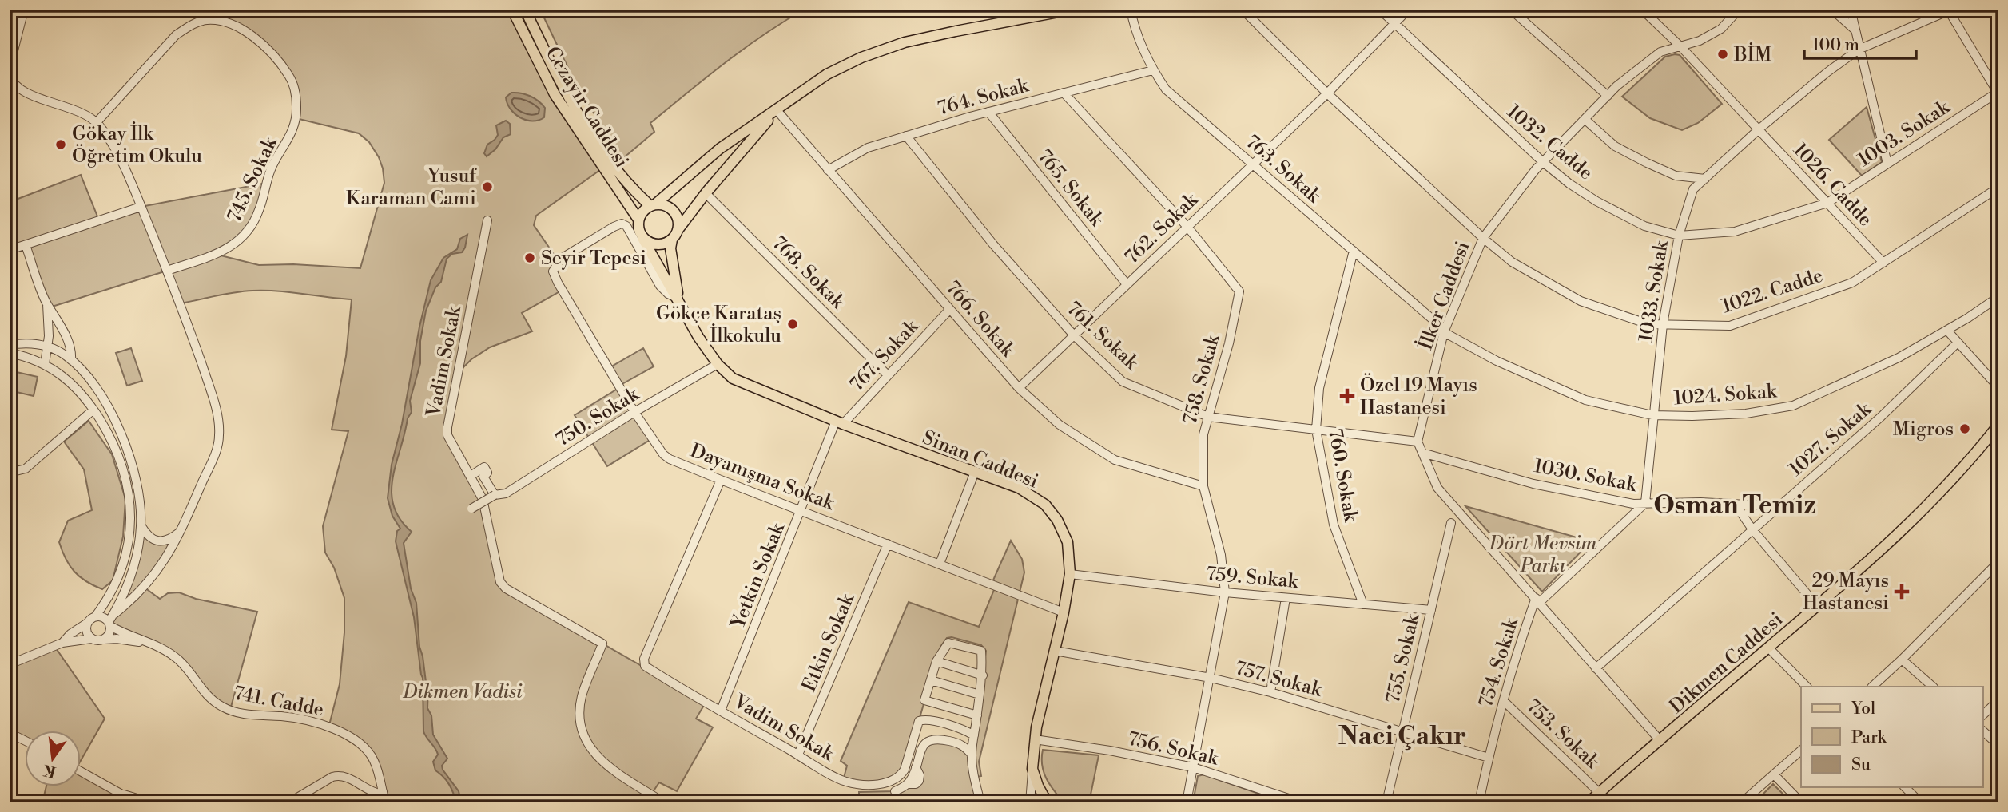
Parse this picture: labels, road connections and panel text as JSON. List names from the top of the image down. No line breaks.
{"streets":{"main road":["Cezayir Caddesi","Sinan Caddesi","Dikmen Caddesi"],"street":["764. Sokak","1003. Sokak","1032. Cadde","763. Sokak","745. Sokak","1026. Cadde","765. Sokak","762. Sokak","768. Sokak","1022. Cadde","1033. Sokak","İlker Caddesi","766. Sokak","761. Sokak","767. Sokak","Vadim Sokak","758. Sokak","1024. Sokak","750. Sokak","1027. Sokak","760. Sokak","1030. Sokak","Dayanışma Sokak","Yetkin Sokak","759. Sokak","Etkin Sokak","755. Sokak","754. Sokak","757. Sokak","741. Cadde","753. Sokak","756. Sokak"]},"crossings":[["764. Sokak","763. Sokak"],["764. Sokak","765. Sokak"],["764. Sokak","766. Sokak"],["764. Sokak","761. Sokak"],["764. Sokak","758. Sokak"],["Cezayir Caddesi","Sinan Caddesi"],["1003. Sokak","1032. Cadde"],["1003. Sokak","1026. Cadde"],["1032. Cadde","1026. Cadde"],["1032. Cadde","762. Sokak"],["1032. Cadde","1033. Sokak"],["763. Sokak","762. Sokak"],["763. Sokak","İlker Caddesi"],["763. Sokak","1024. Sokak"],["763. Sokak","760. Sokak"],["1026. Cadde","1022. Cadde"],["1026. Cadde","1033. Sokak"],["765. Sokak","762. Sokak"],["762. Sokak","İlker Caddesi"],["762. Sokak","766. Sokak"],["762. Sokak","761. Sokak"],["762. Sokak","758. Sokak"],["768. Sokak","767. Sokak"],["1022. Cadde","1033. Sokak"],["1022. Cadde","İlker Caddesi"],["1033. Sokak","1024. Sokak"],["1033. Sokak","1030. Sokak"],["İlker Caddesi","761. Sokak"],["İlker Caddesi","1024. Sokak"],["766. Sokak","767. Sokak"],["766. Sokak","758. Sokak"],["761. Sokak","758. Sokak"],["761. Sokak","760. Sokak"],["767. Sokak","Sinan Caddesi"],["767. Sokak","Yetkin Sokak"],["Vadim Sokak","Dayanışma Sokak"],["Vadim Sokak","Yetkin Sokak"],["Vadim Sokak","Etkin Sokak"],["758. Sokak","759. Sokak"],["758. Sokak","757. Sokak"],["758. Sokak","756. Sokak"],["750. Sokak","Sinan Caddesi"],["750. Sokak","Dayanışma Sokak"],["1027. Sokak","1030. Sokak"],["Sinan Caddesi","Dayanışma Sokak"],["Sinan Caddesi","Yetkin Sokak"],["Sinan Caddesi","759. Sokak"],["Sinan Caddesi","757. Sokak"],["Sinan Caddesi","756. Sokak"],["760. Sokak","759. Sokak"],["Dayanışma Sokak","Yetkin Sokak"],["Dayanışma Sokak","Etkin Sokak"],["759. Sokak","755. Sokak"],["755. Sokak","757. Sokak"],["754. Sokak","757. Sokak"],["754. Sokak","753. Sokak"],["Dikmen Caddesi","753. Sokak"]],"districts":["Osman Temiz","Naci Çakır"],"parks":["Dört Mevsim Parkı","Dikmen Vadisi"],"places":{"other":["BİM","Gökay İlk Öğretim Okulu","Yusuf Karaman Cami","Seyir Tepesi","Gökçe Karataş İlkokulu","Migros"],"health":["Özel 19 Mayıs Hastanesi","29 Mayıs Hastanesi"]},"legend":["Yol","Park","Su"],"scale_bar":"100 m","north":"bottom"}
